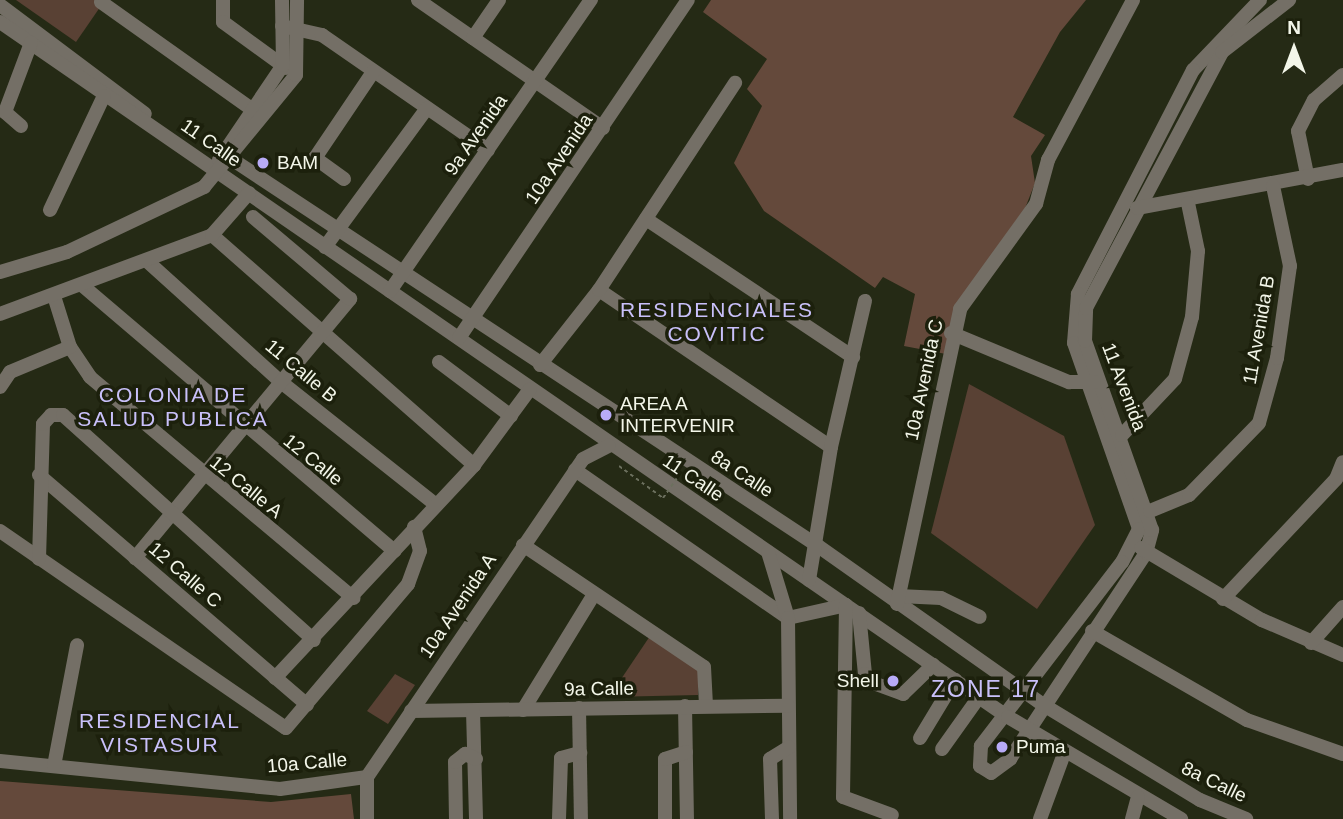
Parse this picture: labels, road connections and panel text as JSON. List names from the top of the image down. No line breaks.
{"streets":{"street":["9a Avenida","11 Calle","10a Avenida","11 Avenida B","11 Calle B","10a Avenida C","11 Avenida","12 Calle","8a Calle","12 Calle A","12 Calle C","10a Avenida A","9a Calle","10a Calle"]},"crossings":[["9a Avenida","11 Calle"],["9a Avenida","8a Calle"],["11 Calle","10a Avenida"],["11 Calle","11 Avenida"],["11 Calle","10a Avenida A"],["10a Avenida","8a Calle"],["11 Avenida B","11 Avenida"],["10a Avenida C","8a Calle"],["11 Avenida","8a Calle"],["10a Avenida A","9a Calle"],["10a Avenida A","10a Calle"]],"districts":["RESIDENCIALES COVITIC","COLONIA DE SALUD PUBLICA","ZONE 17","RESIDENCIAL VISTASUR"],"places":["BAM","AREA A INTERVENIR","Shell","Puma"],"north":"top"}
